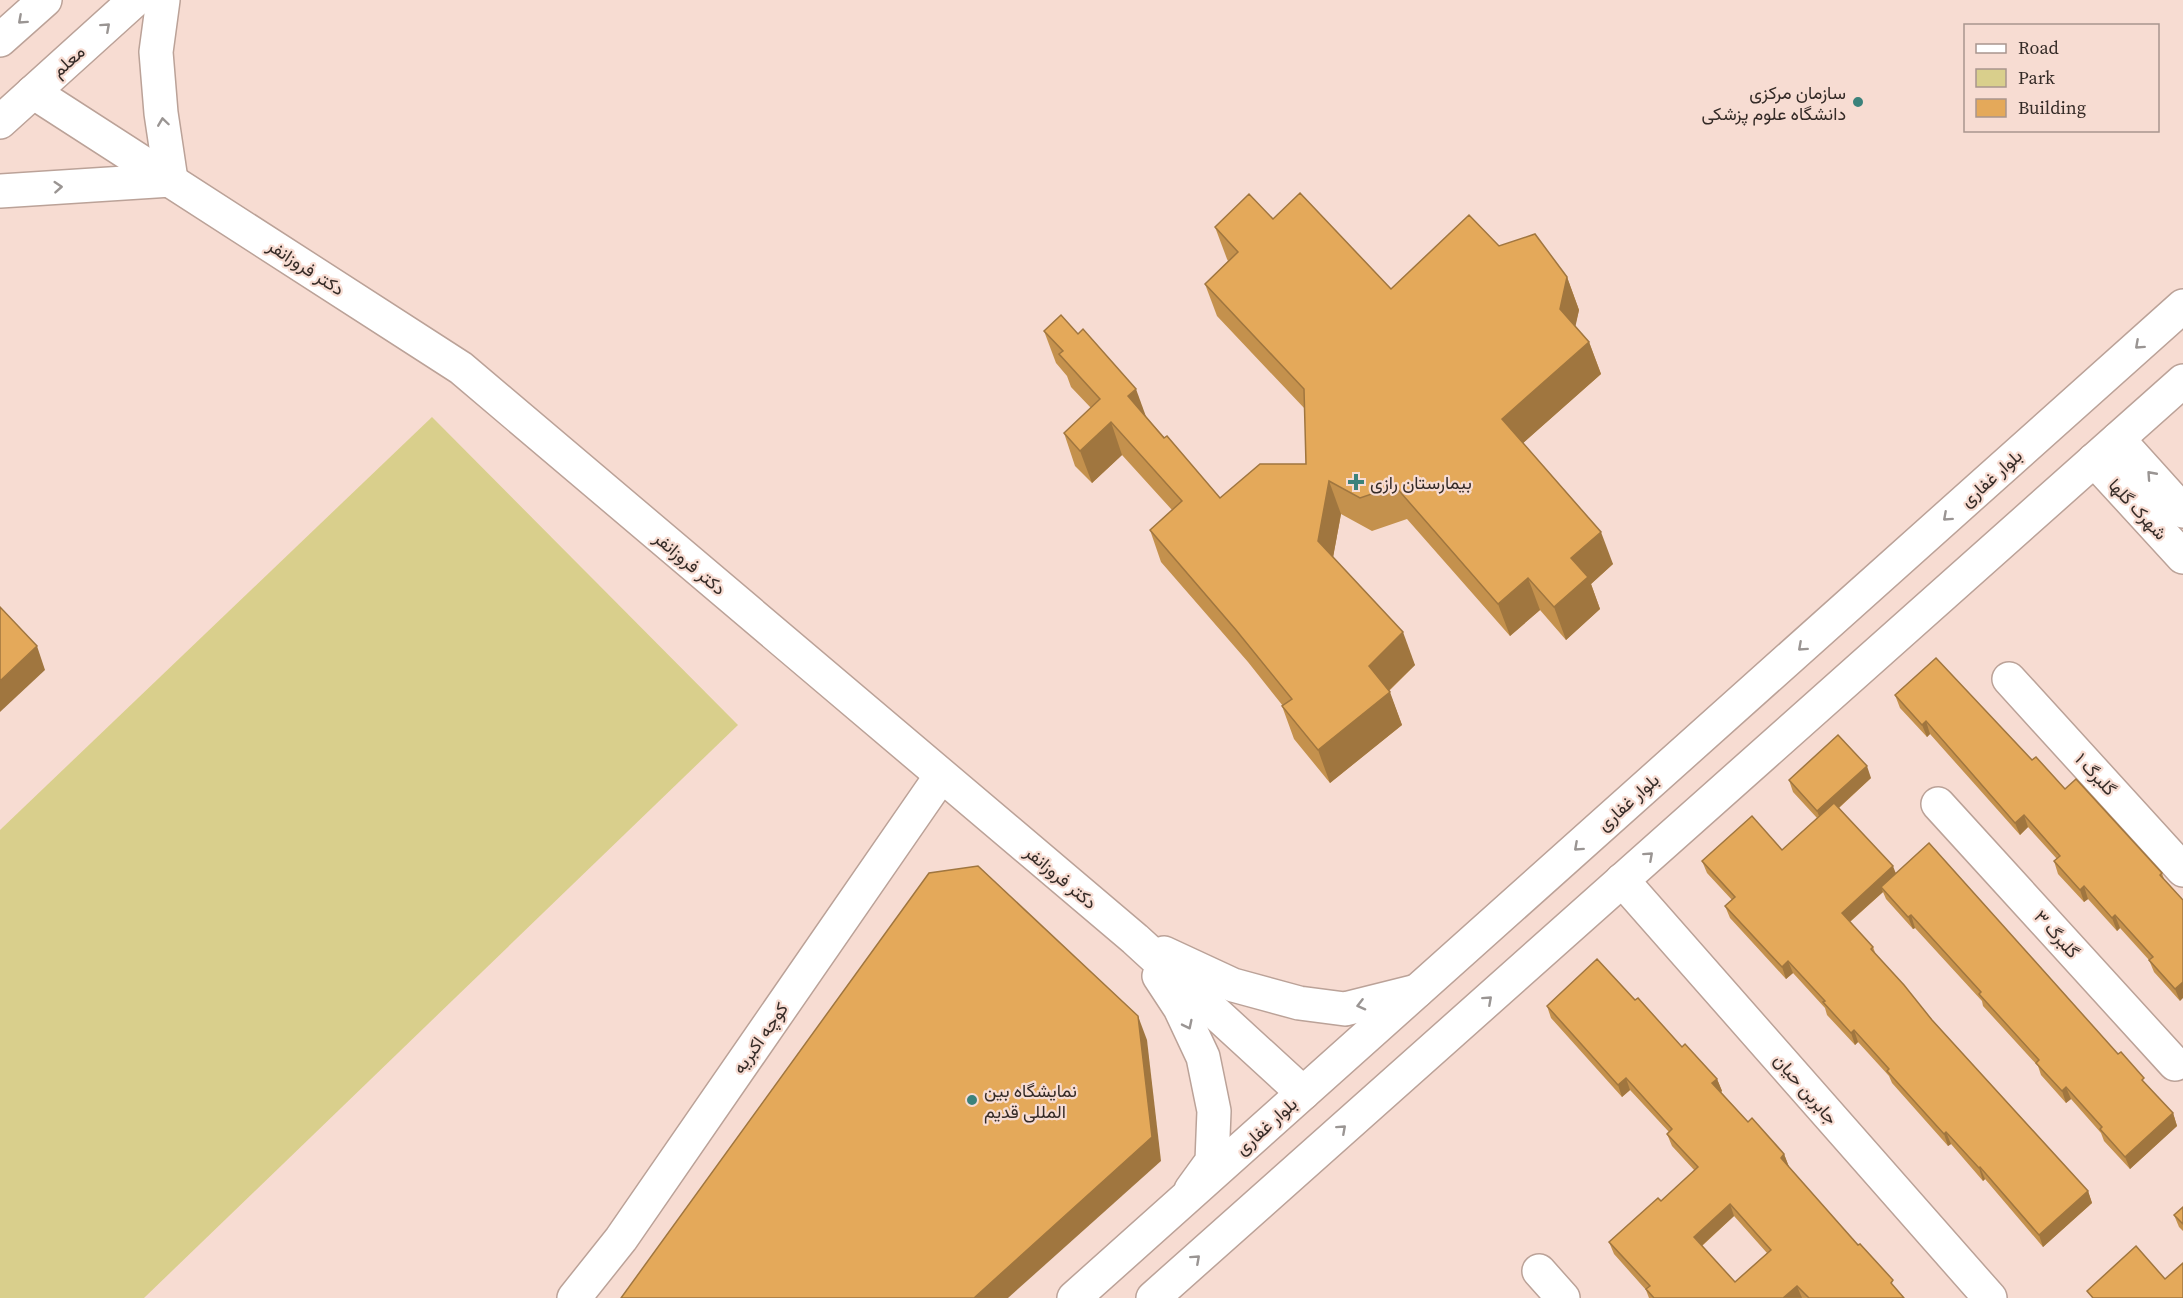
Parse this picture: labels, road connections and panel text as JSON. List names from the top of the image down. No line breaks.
{"streets":{"street":["معلم","دکتر فروزانفر","بلوار غفاری","شهرک گلها","گلبرگ ۱","گلبرگ ۳","کوچه اکبریه","جابربن حیان"]},"crossings":[["معلم","دکتر فروزانفر"],["دکتر فروزانفر","بلوار غفاری"],["دکتر فروزانفر","کوچه اکبریه"]],"places":{"other":["سازمان مرکزی دانشگاه علوم پزشکی","نمایشگاه بین المللی قدیم"],"health":["بیمارستان رازی"]},"legend":["Road","Park","Building"]}
